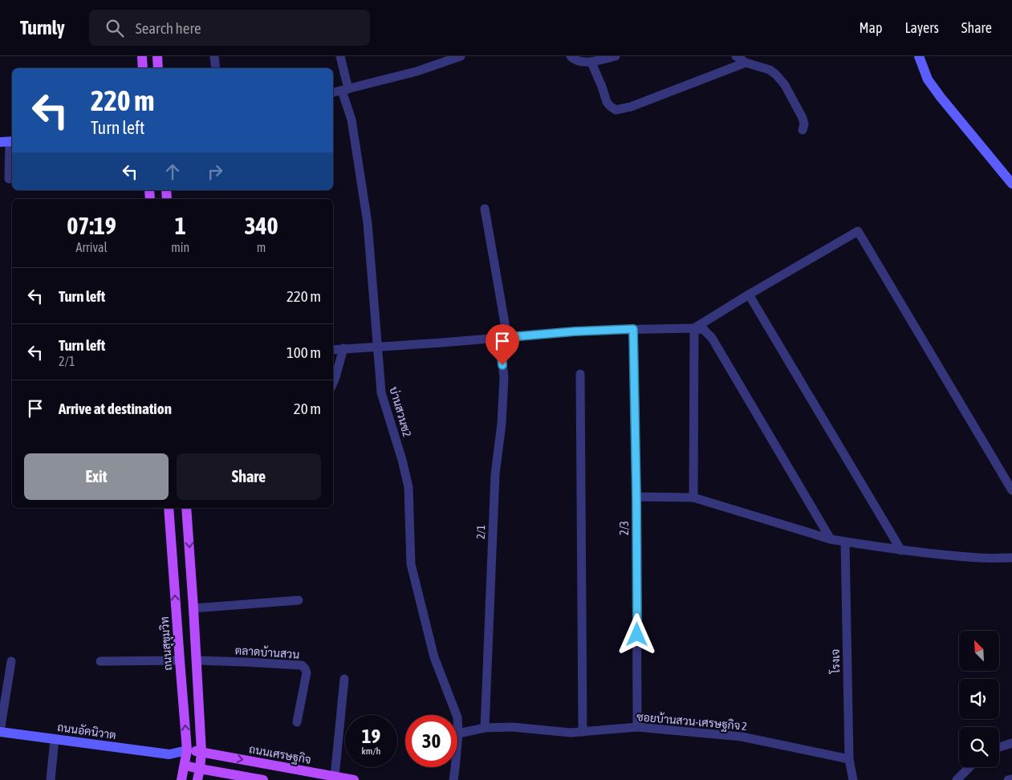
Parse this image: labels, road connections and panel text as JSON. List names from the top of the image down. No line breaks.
{"streets":{"main road":["ถนนสุขุมวิท","ถนนเศรษฐกิจ"],"street":["บ่านสวนซ2","2/3","2/1","ตลาดบ้านสวน","โรงเจ","ซอยบ้านสวน-เศรษฐกิจ 2","ถนนอัคนิวาต"]},"crossings":[["บ่านสวนซ2","ซอยบ้านสวน-เศรษฐกิจ 2"],["2/3","ซอยบ้านสวน-เศรษฐกิจ 2"],["2/1","ซอยบ้านสวน-เศรษฐกิจ 2"],["ถนนสุขุมวิท","ถนนอัคนิวาต"],["ถนนสุขุมวิท","ถนนเศรษฐกิจ"],["โรงเจ","ซอยบ้านสวน-เศรษฐกิจ 2"],["ถนนอัคนิวาต","ถนนเศรษฐกิจ"]],"north":"top left","page":{"header":"Turnly","search":"Search here","nav":["Map","Layers","Share"],"turn":["220 m","Turn left"],"eta":["07:19","Arrival","1","min","340","m"],"list":[{"name":"Turn left","value":"220 m"},{"name":"Turn left","note":"2/1","value":"100 m"},{"name":"Arrive at destination","value":"20 m"}],"buttons":["Exit","Share"],"speed":"19 km/h","limit":"30"}}
